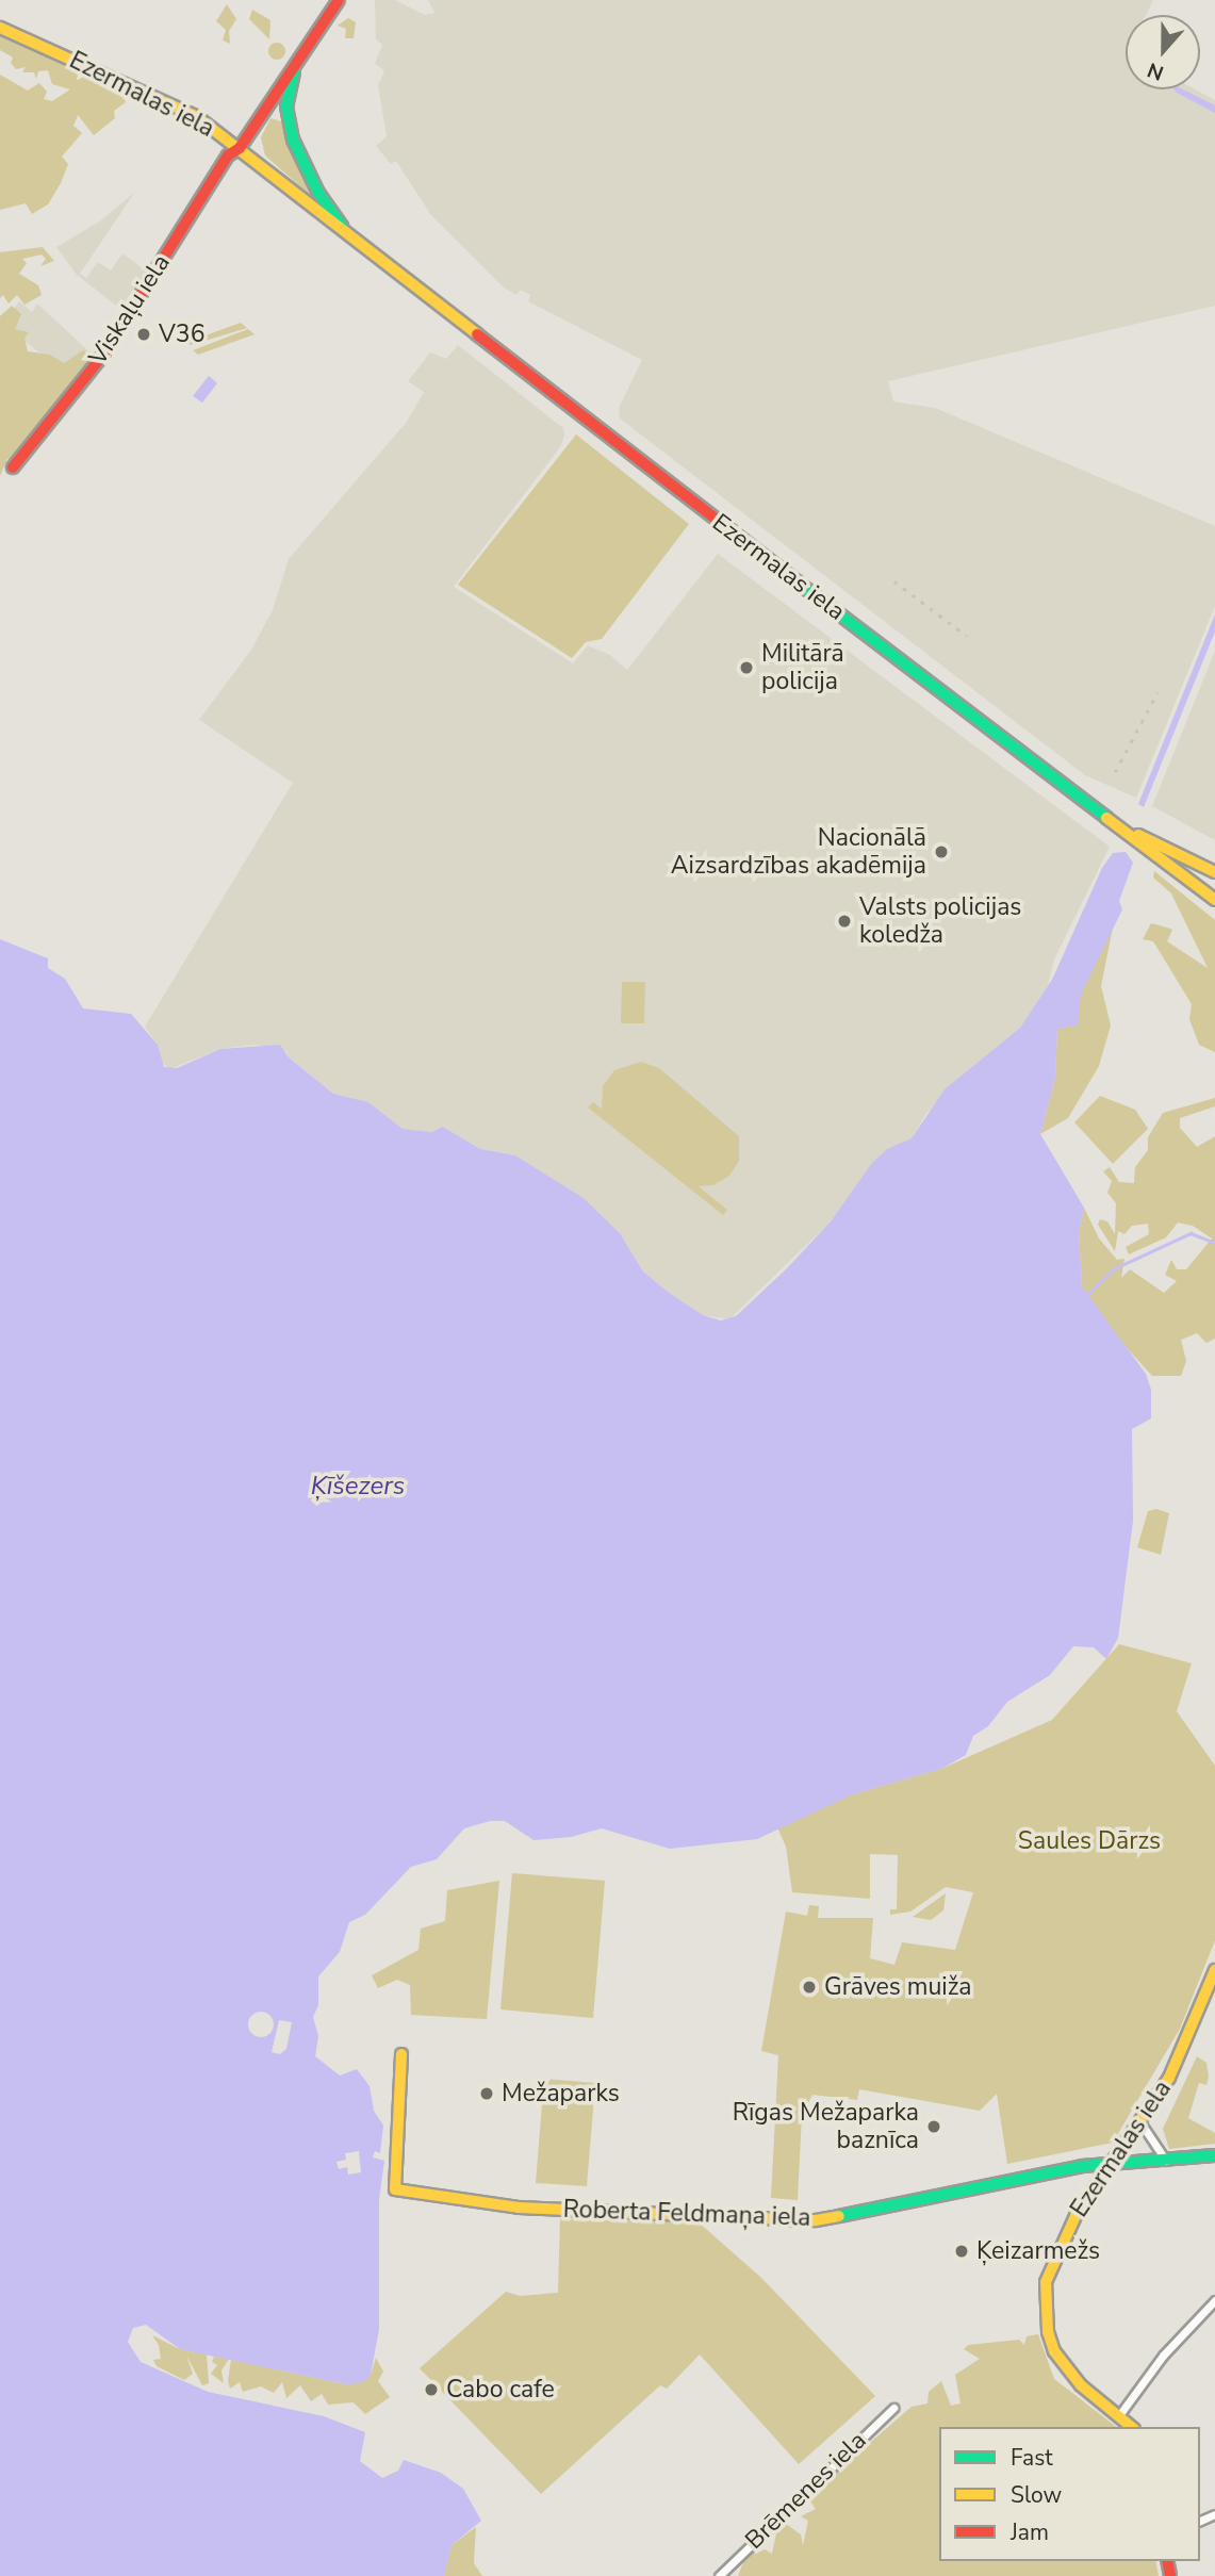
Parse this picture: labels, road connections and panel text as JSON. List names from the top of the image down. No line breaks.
{"streets":{"street":["Ezermalas iela","Viskaļu iela","Roberta Feldmaņa iela","Brēmenes iela"]},"crossings":[["Ezermalas iela","Viskaļu iela"],["Ezermalas iela","Roberta Feldmaņa iela"]],"water":["Ķīšezers"],"parks":["Saules Dārzs"],"places":["V36","Militārā policija","Nacionālā Aizsardzības akadēmija","Valsts policijas koledža","Grāves muiža","Mežaparks","Rīgas Mežaparka baznīca","Ķeizarmežs","Cabo cafe"],"legend":["Fast","Slow","Jam"],"north":"bottom"}
